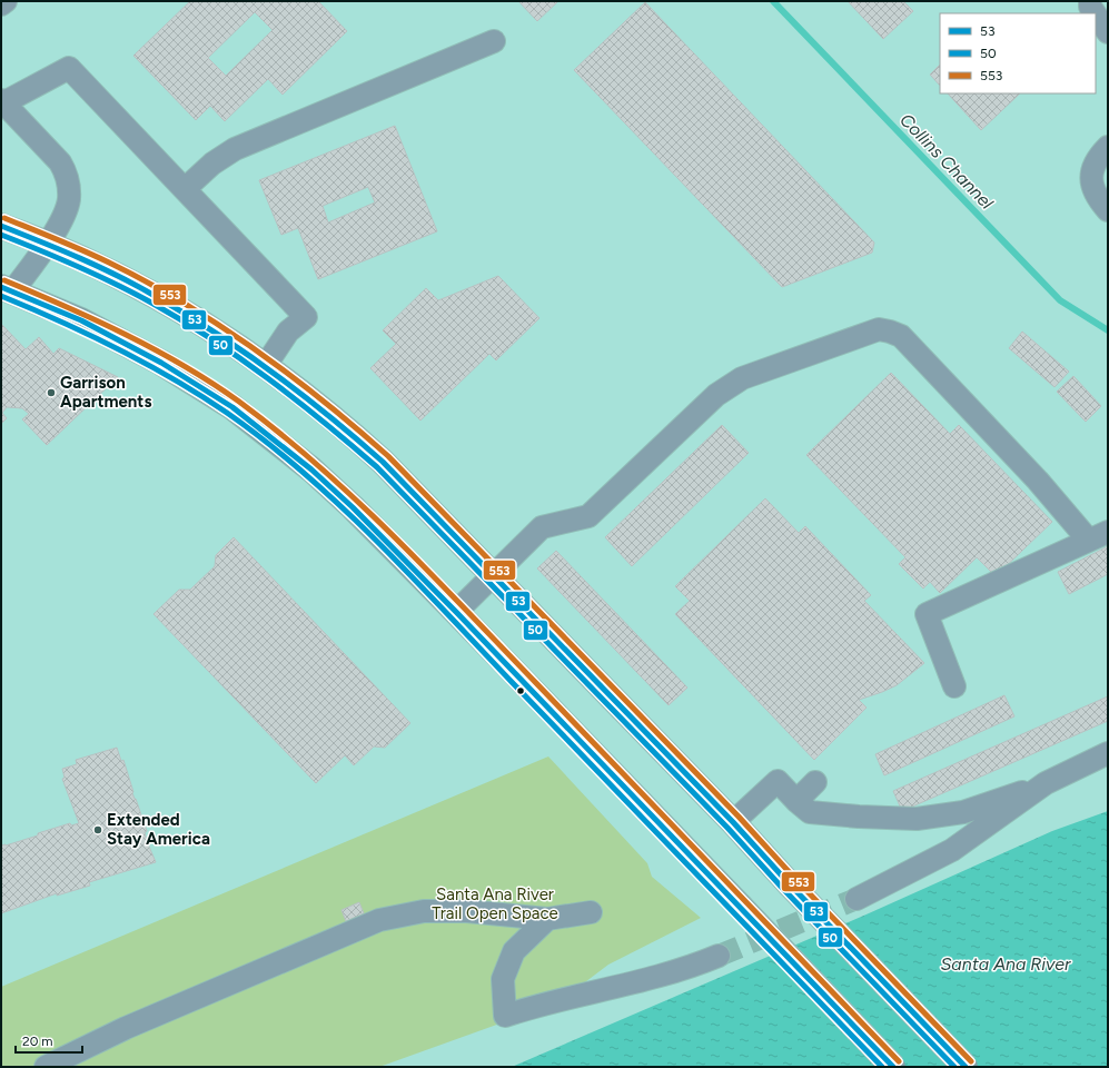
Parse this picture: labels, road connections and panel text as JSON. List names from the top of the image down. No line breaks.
{"water":["Collins Channel","Santa Ana River"],"parks":["Santa Ana River Trail Open Space"],"places":["Garrison Apartments","Extended Stay America"],"lines":["transit line 553","transit line 53","transit line 50"],"legend":["53","50","553"],"scale_bar":"20 m"}
